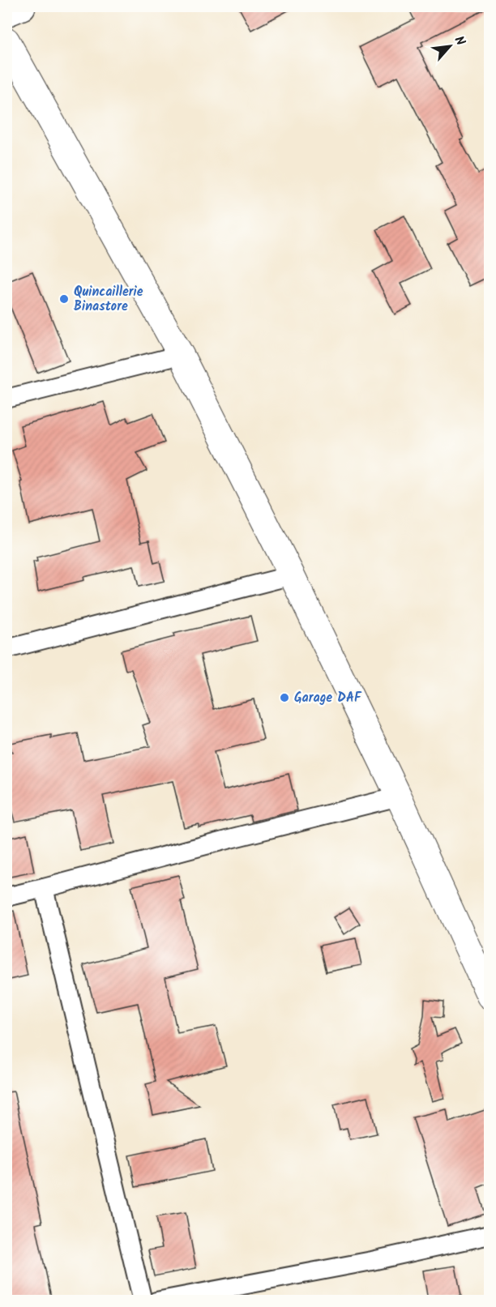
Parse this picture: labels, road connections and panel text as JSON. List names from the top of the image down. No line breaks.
{"places":["Quincaillerie Binastore","Garage DAF"],"north":"top right"}
